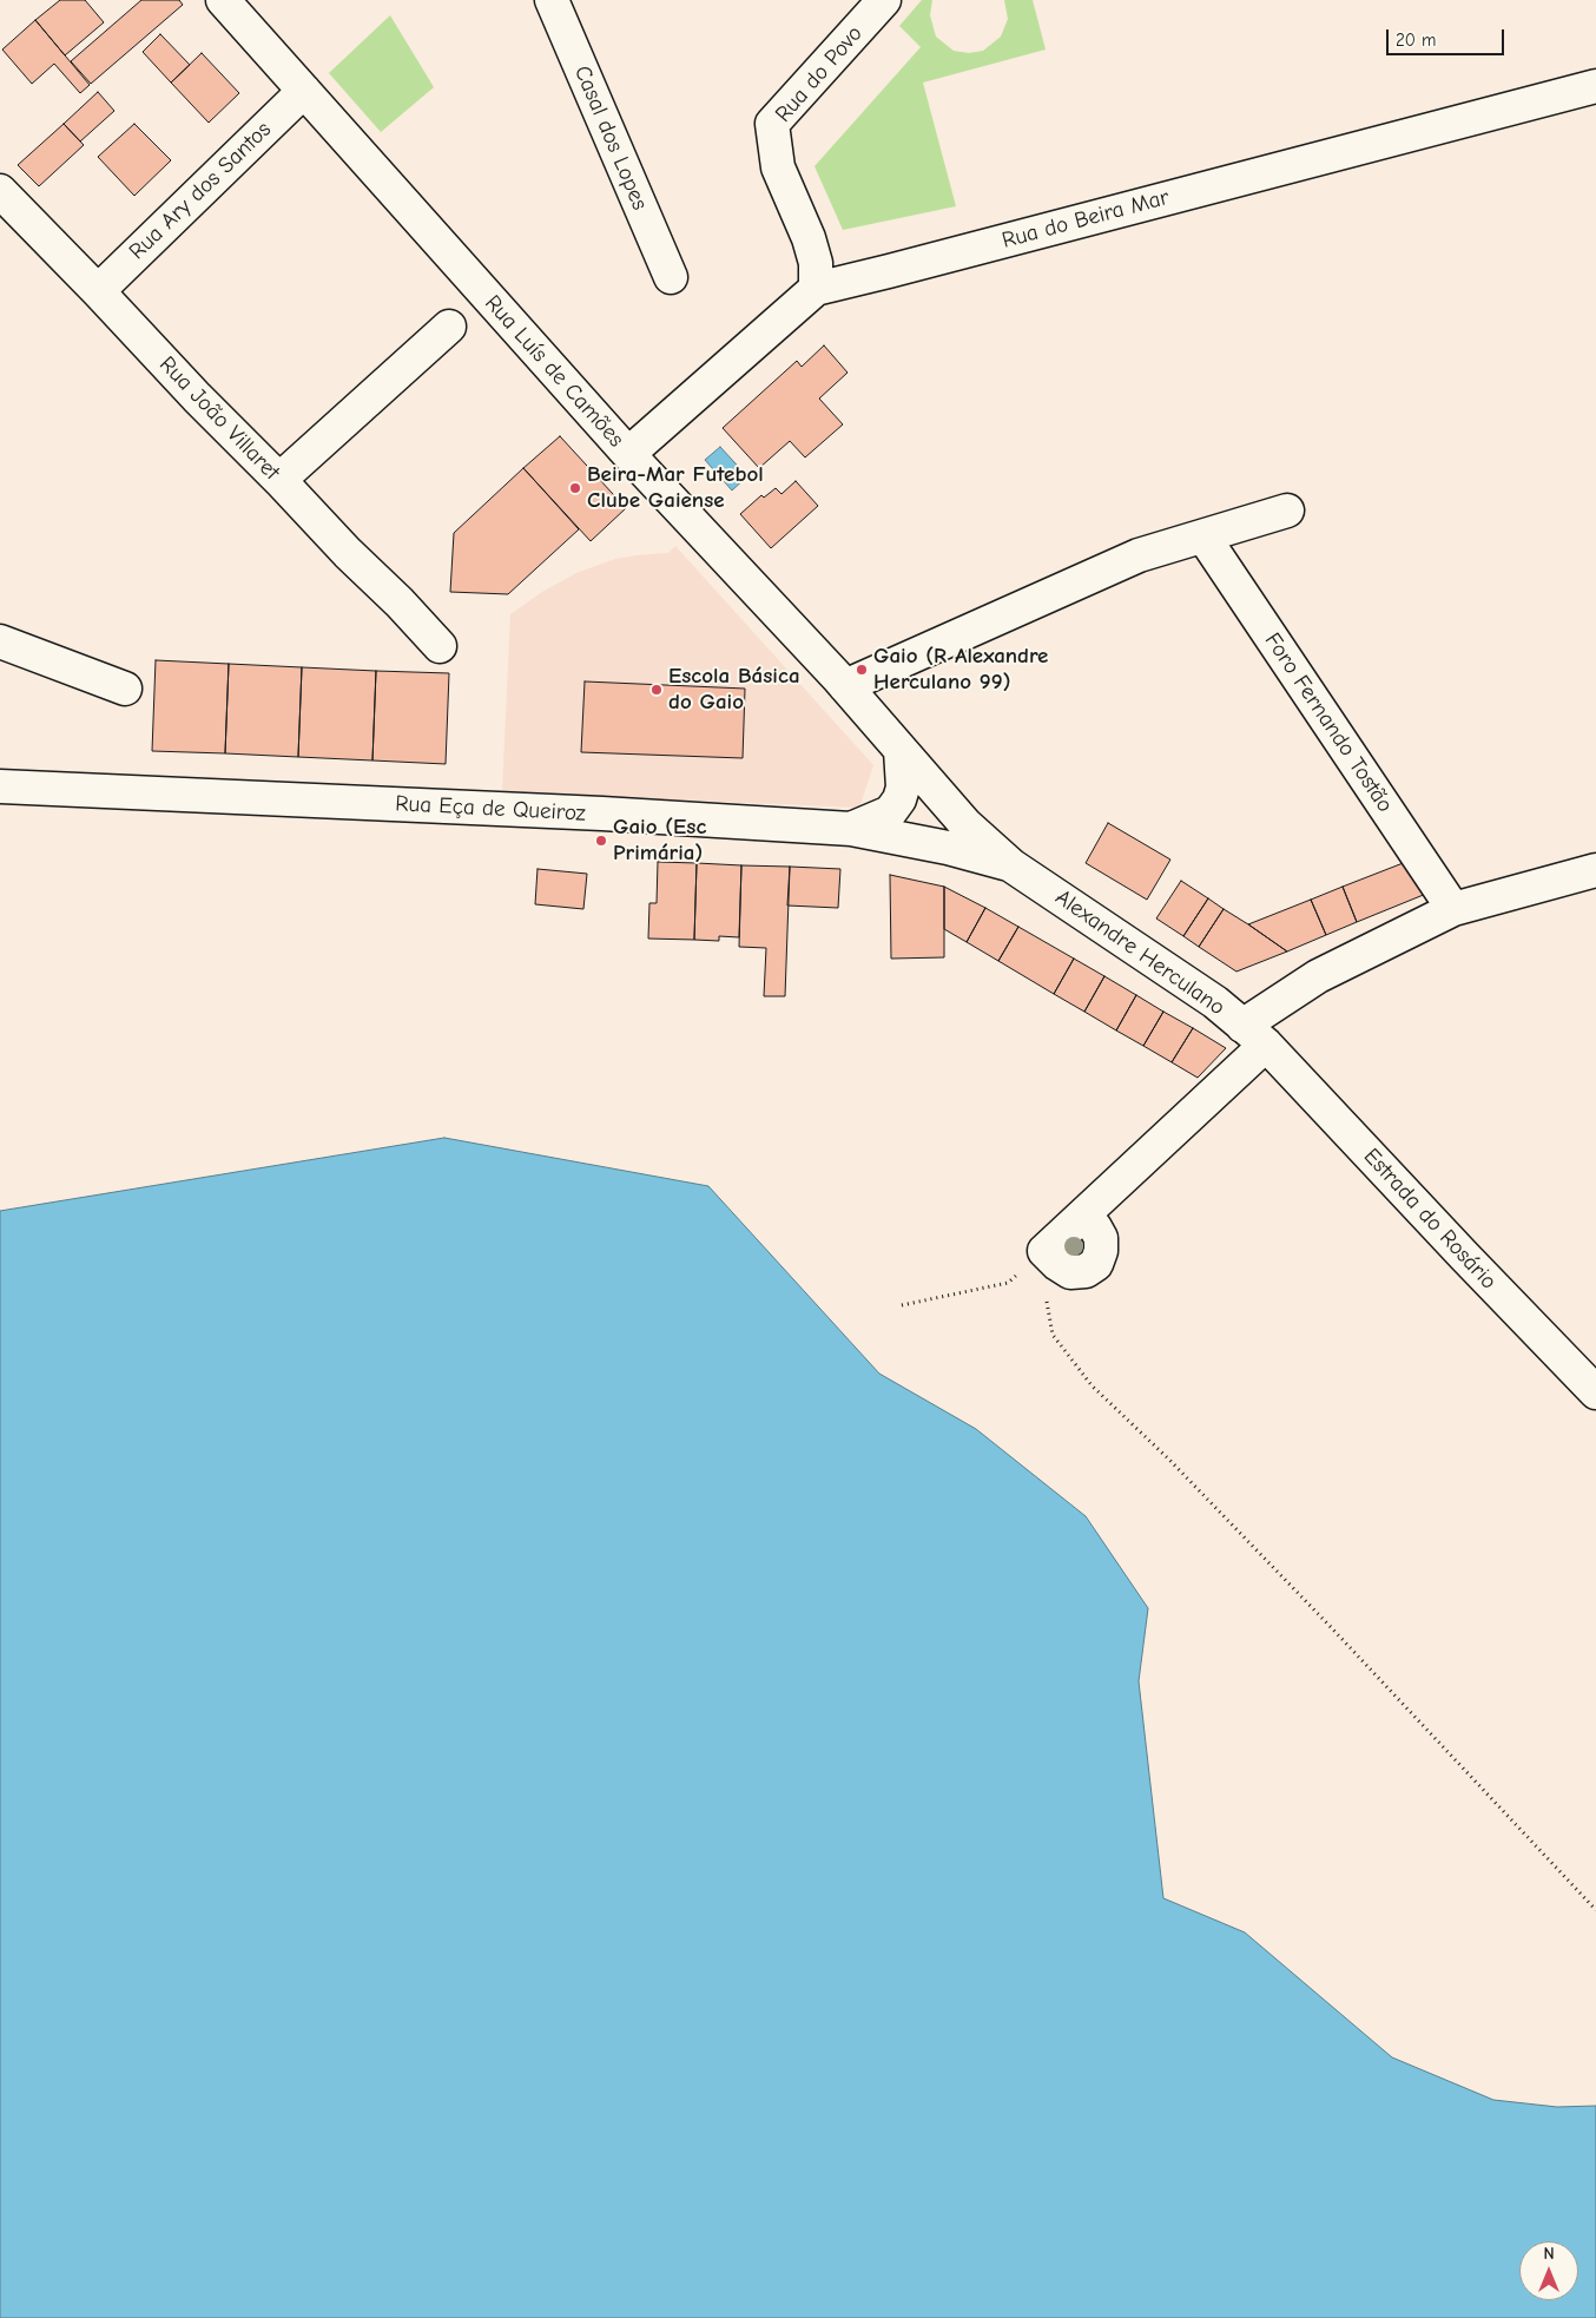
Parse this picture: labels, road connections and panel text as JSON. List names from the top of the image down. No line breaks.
{"streets":{"street":["Rua do Povo","Casal dos Lopes","Rua Ary dos Santos","Rua do Beira Mar","Rua Luís de Camões","Rua João Villaret","Foro Fernando Tostão","Rua Eça de Queiroz","Alexandre Herculano","Estrada do Rosário"]},"crossings":[["Rua do Povo","Rua do Beira Mar"],["Rua Ary dos Santos","Rua Luís de Camões"],["Rua Ary dos Santos","Rua João Villaret"],["Rua do Beira Mar","Rua Luís de Camões"],["Rua Luís de Camões","Rua Eça de Queiroz"],["Rua Luís de Camões","Alexandre Herculano"],["Rua Eça de Queiroz","Alexandre Herculano"],["Alexandre Herculano","Estrada do Rosário"]],"places":["Beira-Mar Futebol Clube Gaiense","Gaio (R Alexandre Herculano 99)","Escola Básica do Gaio","Gaio (Esc Primária)"],"scale_bar":"20 m","north":"top"}
